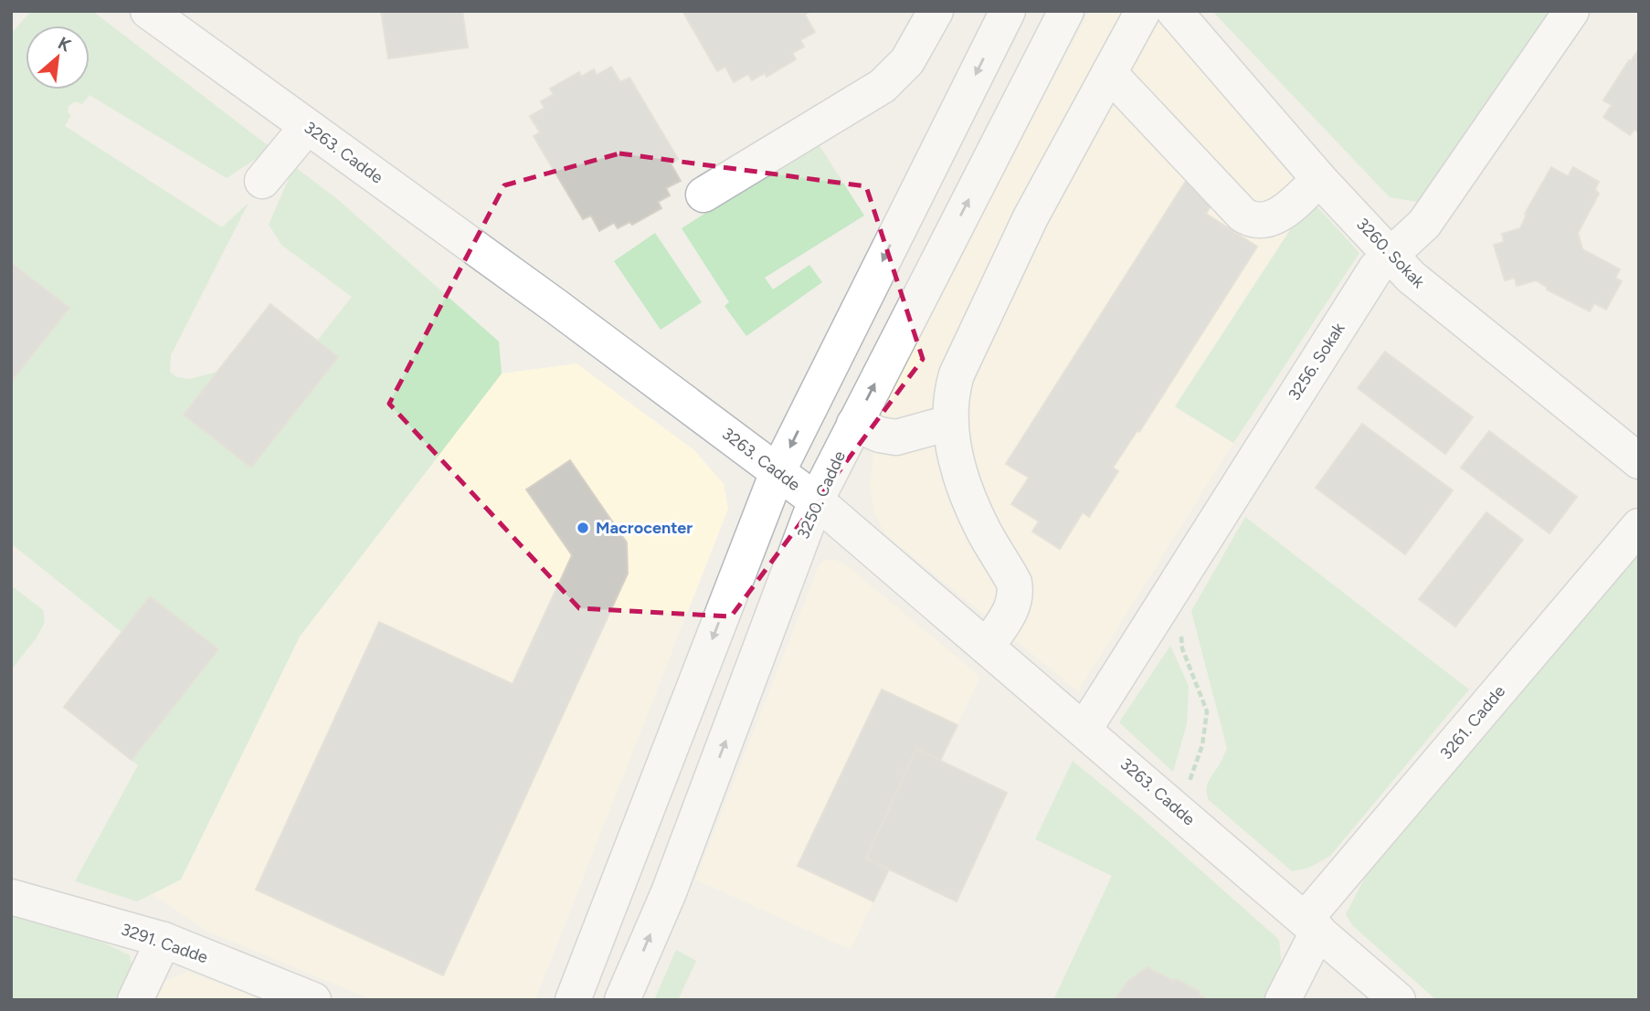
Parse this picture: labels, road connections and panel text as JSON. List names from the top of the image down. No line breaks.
{"streets":{"street":["3263. Cadde","3260. Sokak","3256. Sokak","3250. Cadde","3261. Cadde","3291. Cadde"]},"crossings":[["3263. Cadde","3256. Sokak"],["3263. Cadde","3250. Cadde"],["3263. Cadde","3261. Cadde"],["3260. Sokak","3256. Sokak"]],"places":["Macrocenter"],"north":"top right"}
